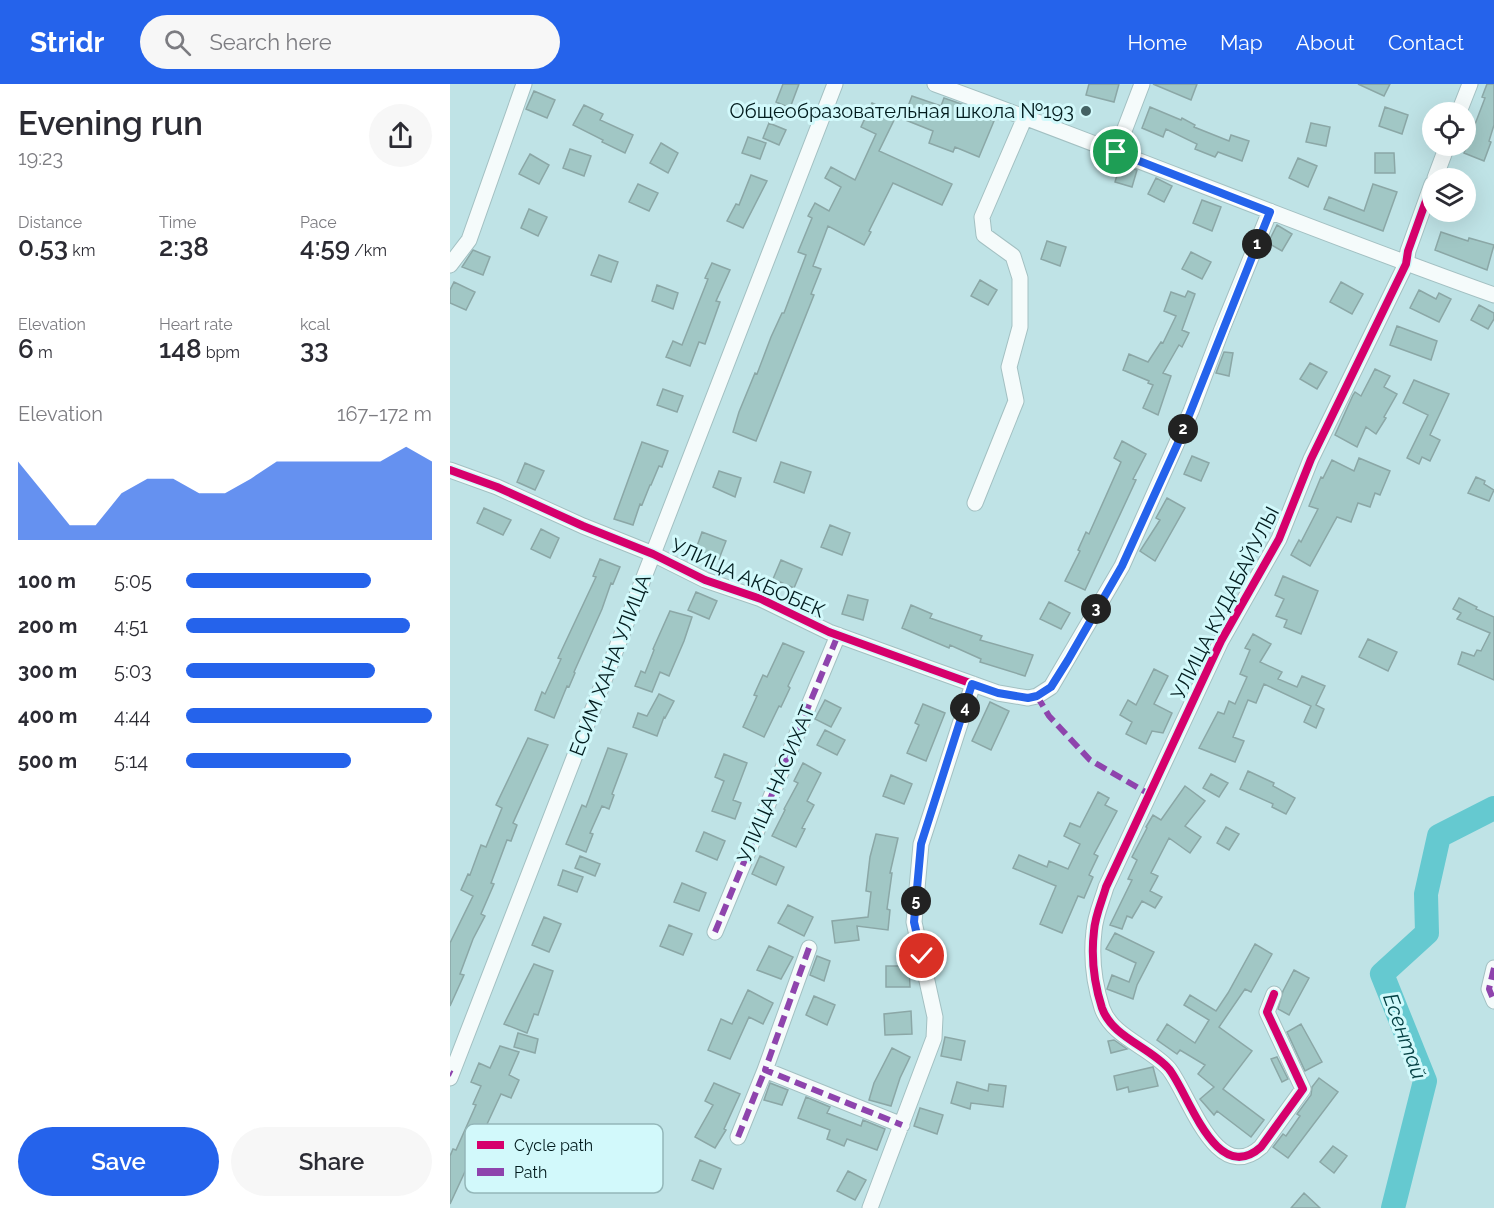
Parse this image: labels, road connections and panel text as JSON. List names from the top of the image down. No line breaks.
{"streets":{"street":["УЛИЦА АКБОБЕК","УЛИЦА КУДАБАЙУЛЫ","ЕСИМ ХАНА УЛИЦА","УЛИЦА НАСИХАТ"]},"crossings":[["УЛИЦА АКБОБЕК","ЕСИМ ХАНА УЛИЦА"],["УЛИЦА АКБОБЕК","УЛИЦА НАСИХАТ"]],"water":["Есентай"],"places":["Общеобразовательная школа №193"],"legend":["Cycle path","Path"],"page":{"header":"Stridr","search":"Search here","nav":["Home","Map","About","Contact"],"heading":["Evening run","19:23"],"stats":[["Distance","0.53 km"],["Time","2:38"],["Pace","4:59 /km"],["Elevation","6 m"],["Heart rate","148 bpm"],["kcal","33"]],"pins":["1","2","3","4","5"],"chart":["Elevation","167–172 m"],"list":[{"name":"100 m","note":"5:05"},{"name":"200 m","note":"4:51"},{"name":"300 m","note":"5:03"},{"name":"400 m","note":"4:44"},{"name":"500 m","note":"5:14"}],"buttons":["Save","Share"]}}
